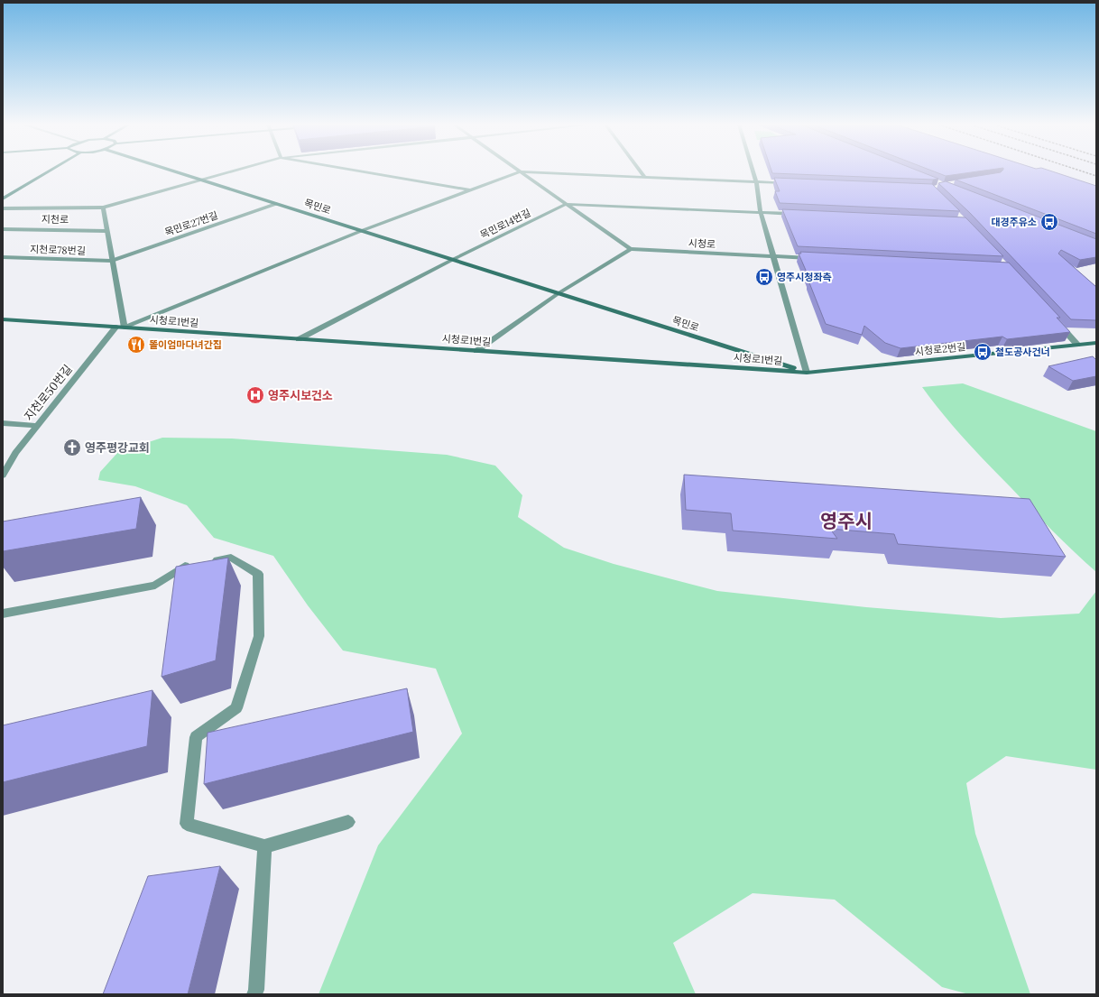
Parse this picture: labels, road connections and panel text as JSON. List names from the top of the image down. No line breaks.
{"streets":{"main road":["목민로","시청로1번길","시청로2번길"],"street":["지천로","목민로27번길","목민로14번길","시청로","지천로78번길","지천로50번길"]},"crossings":[["목민로","목민로27번길"],["목민로","목민로14번길"],["목민로","시청로1번길"],["목민로","시청로2번길"],["목민로27번길","지천로78번길"],["시청로1번길","시청로2번길"],["시청로1번길","지천로50번길"]],"districts":["영주시"],"places":{"bus stop":["대경주유소","영주시청좌측","철도공사건너"],"restaurant":["똘이엄마다녀간집"],"hospital":["영주시보건소"],"church":["영주평강교회"]}}
